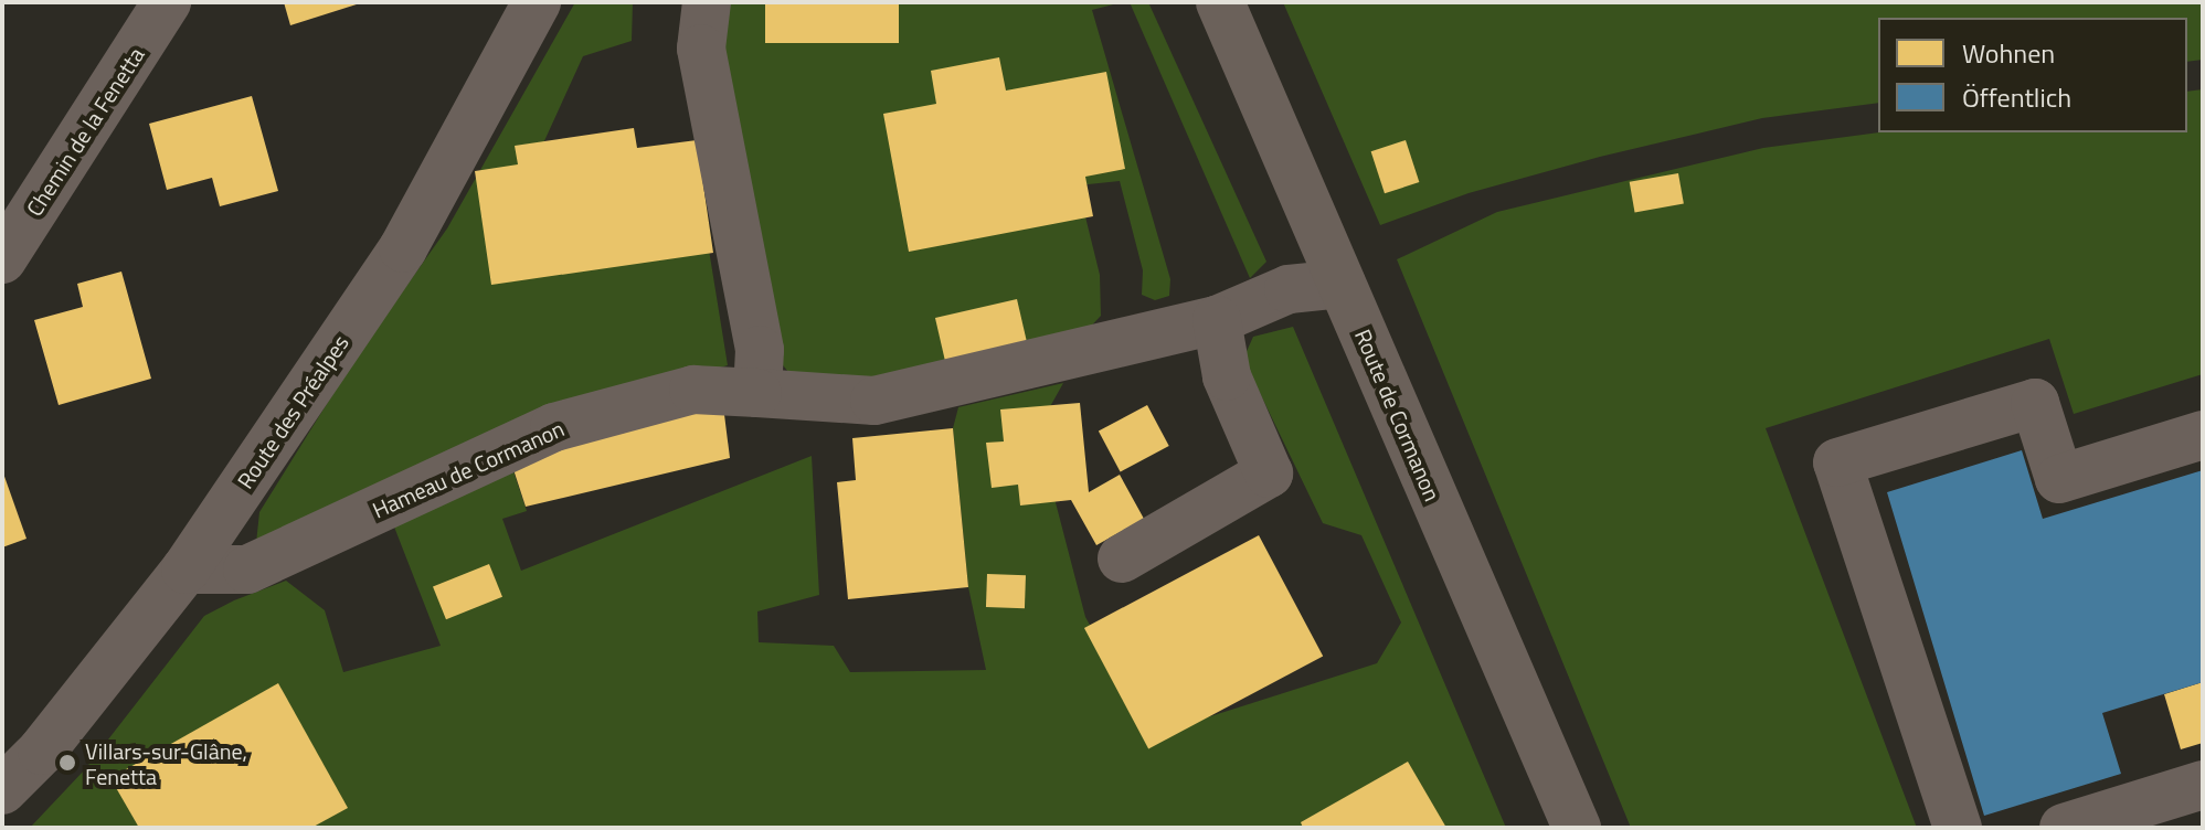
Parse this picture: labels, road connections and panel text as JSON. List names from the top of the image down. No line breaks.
{"streets":{"main road":["Route de Cormanon"],"street":["Chemin de la Fenetta","Route des Préalpes","Hameau de Cormanon"]},"crossings":[["Route des Préalpes","Hameau de Cormanon"],["Route de Cormanon","Hameau de Cormanon"]],"places":["Villars-sur-Glâne, Fenetta"],"legend":["Wohnen","Öffentlich"]}
